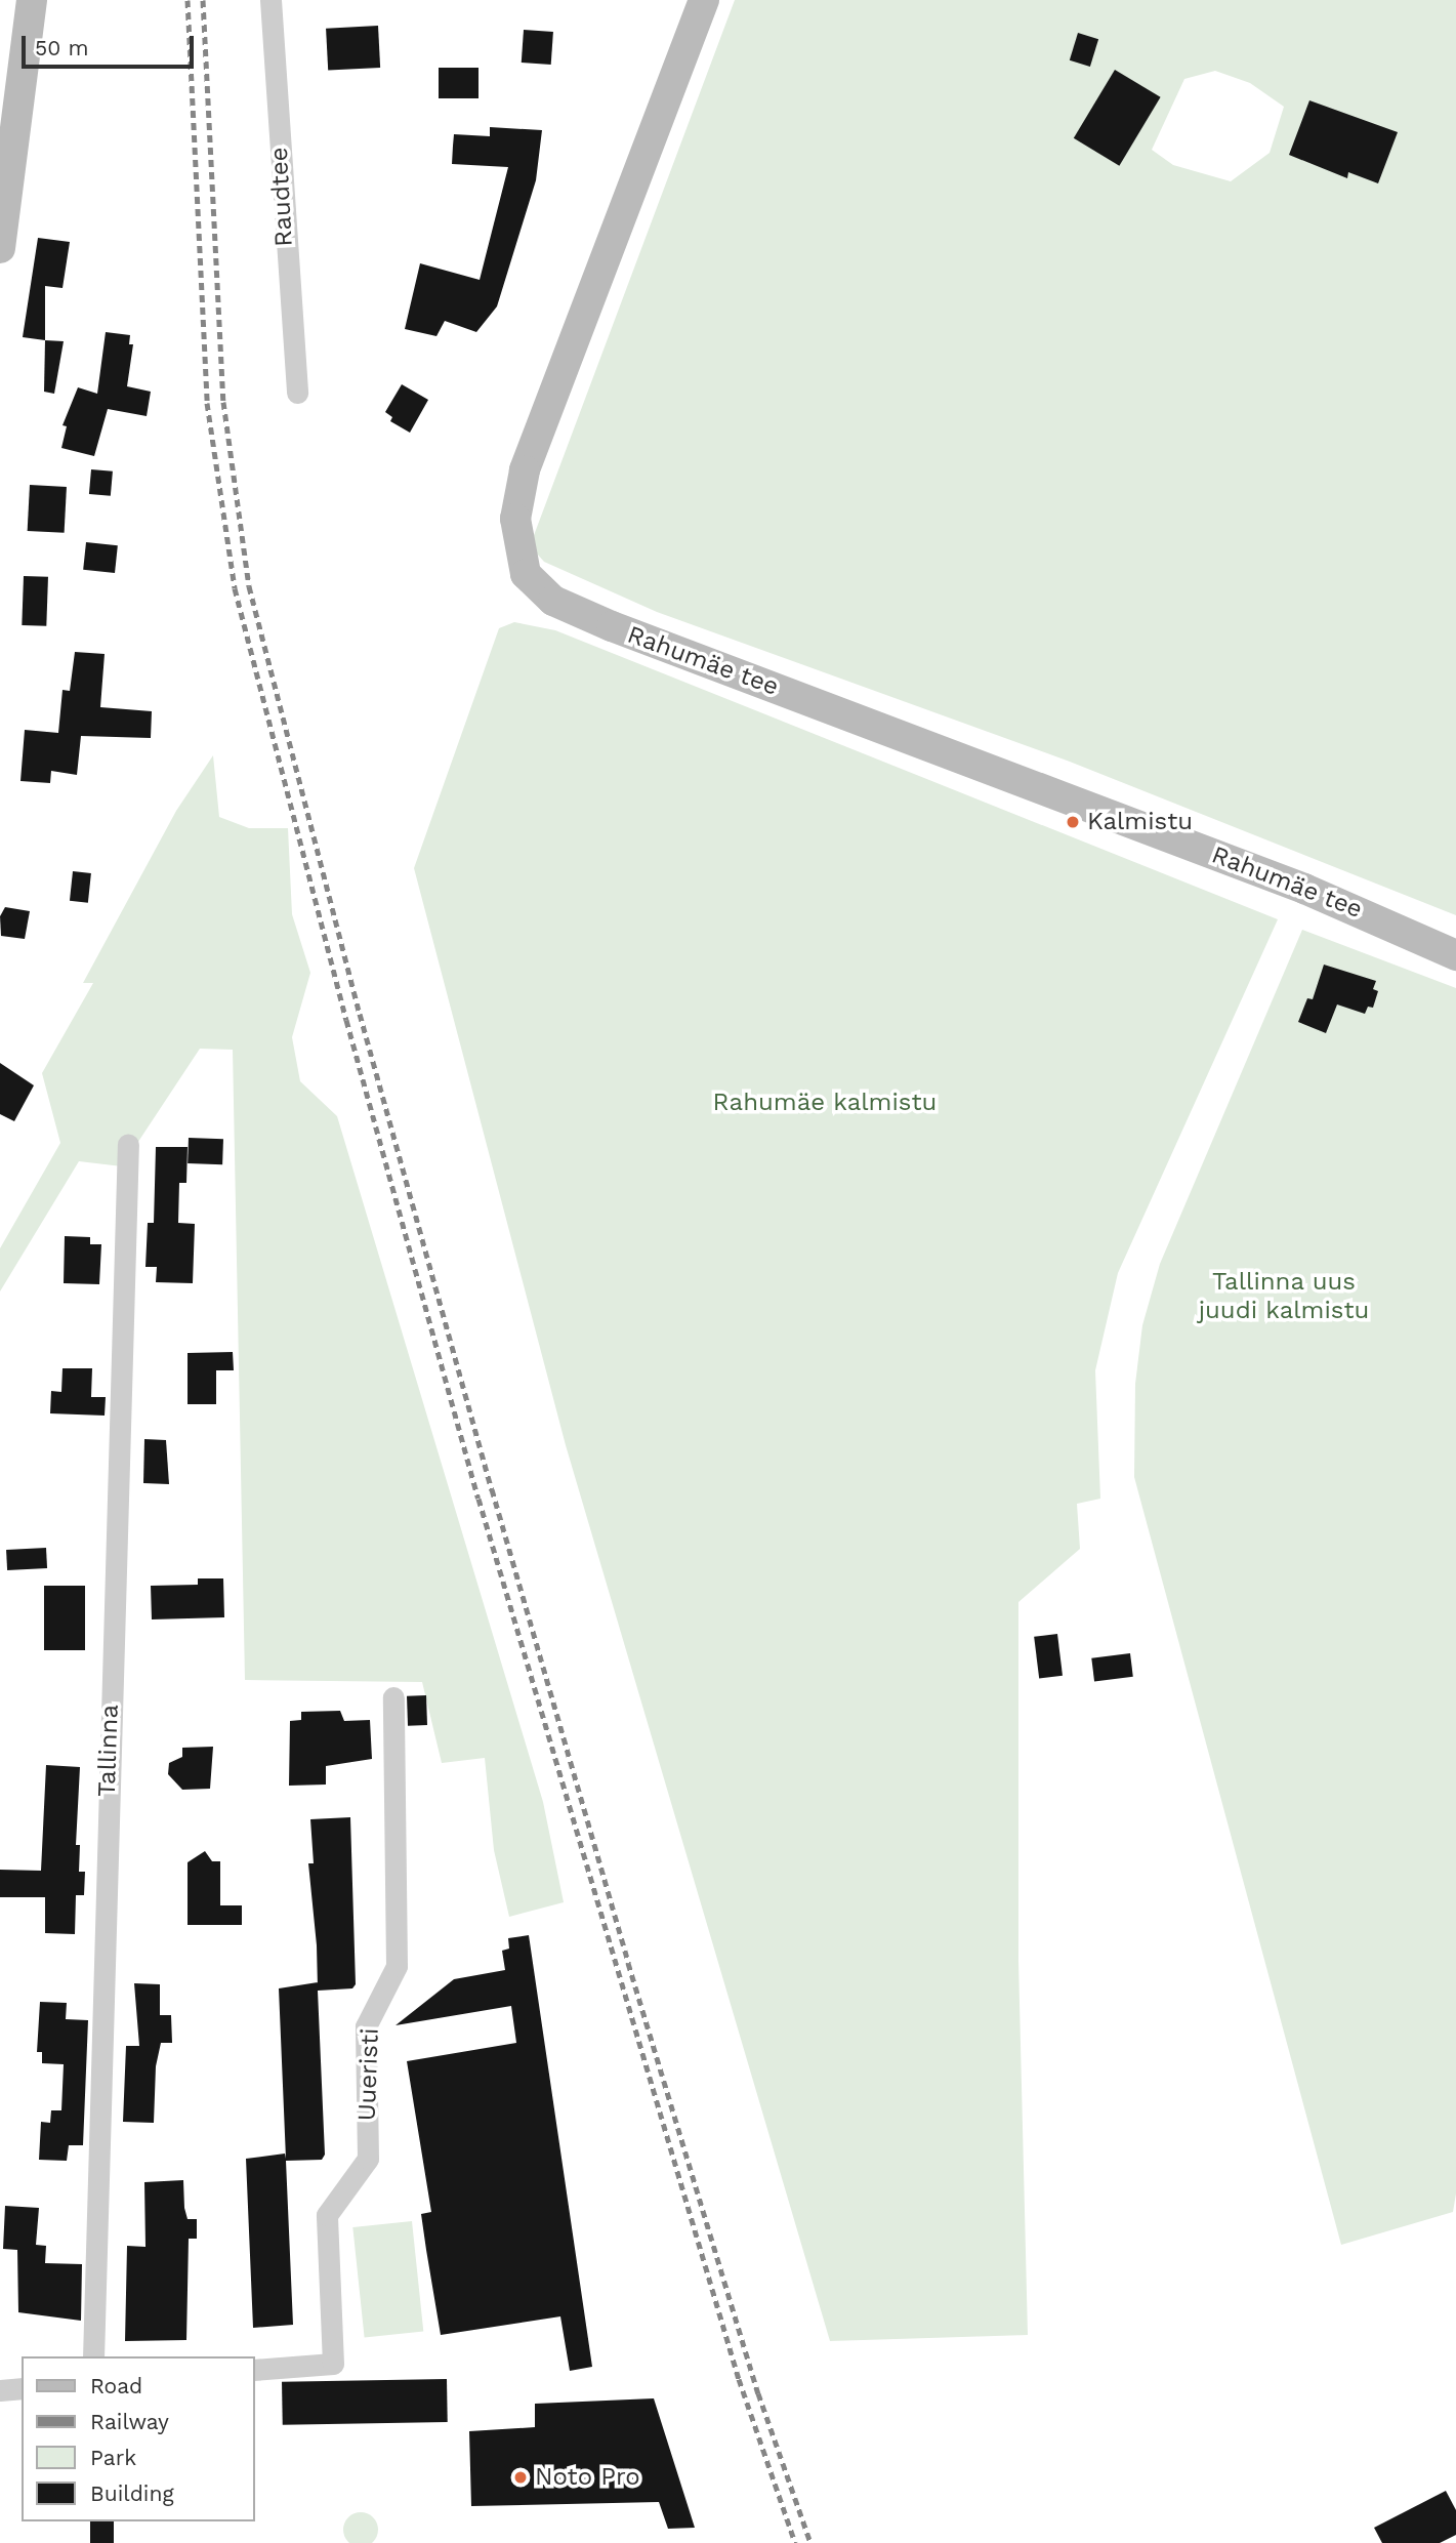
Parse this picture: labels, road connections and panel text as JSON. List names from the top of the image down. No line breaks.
{"streets":{"street":["Raudtee","Rahumäe tee","Tallinna","Uueristi"]},"parks":["Rahumäe kalmistu","Tallinna uus juudi kalmistu"],"places":["Kalmistu","Noto Pro"],"legend":["Road","Railway","Park","Building"],"scale_bar":"50 m"}
